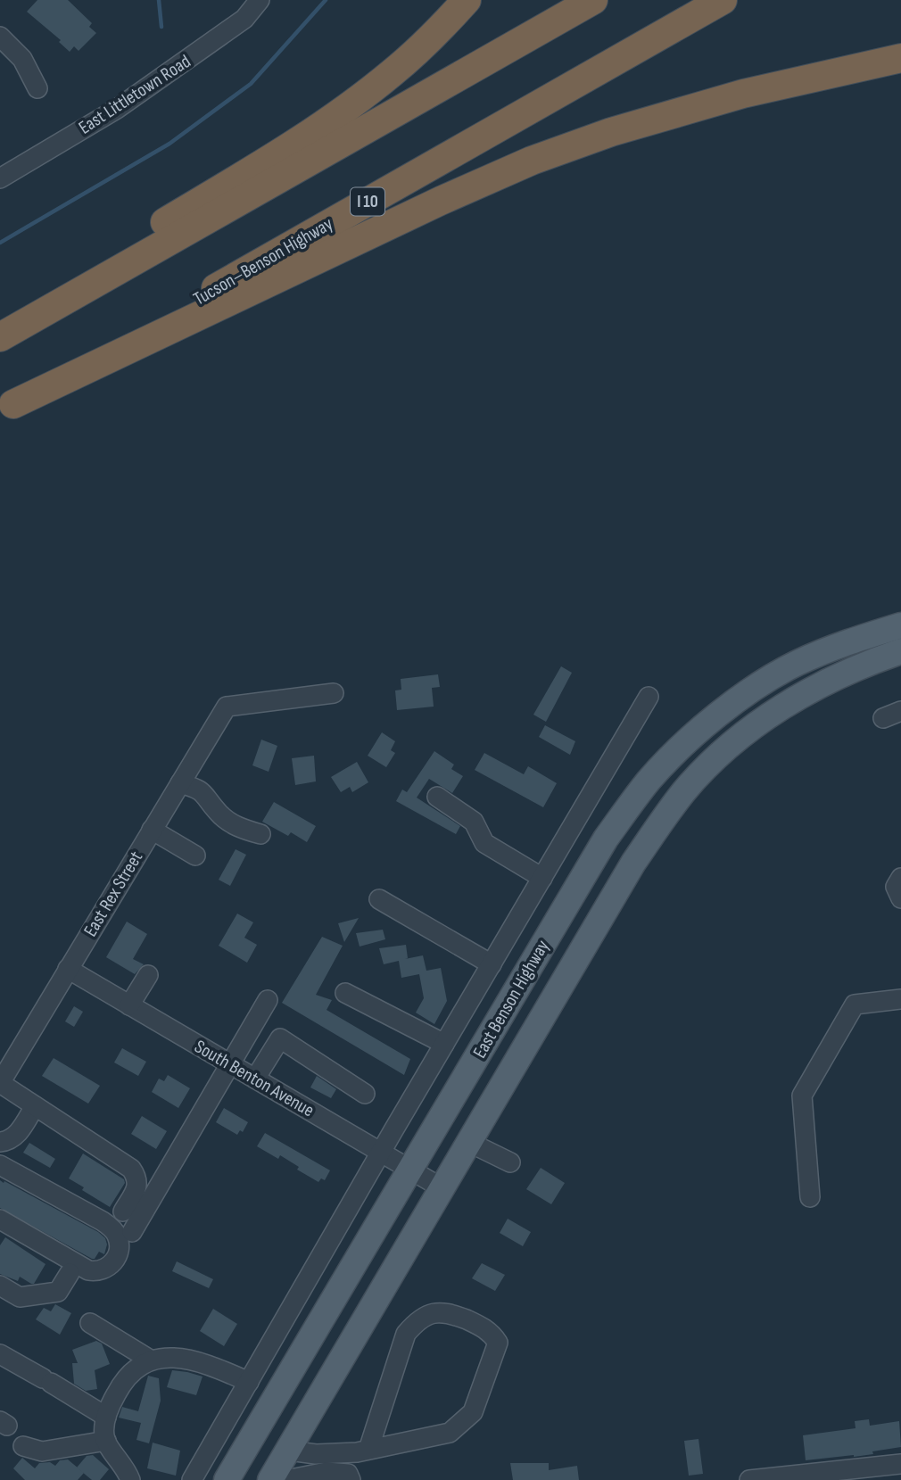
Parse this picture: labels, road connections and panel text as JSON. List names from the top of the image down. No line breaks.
{"streets":{"highway":["I 10","Tucson–Benson Highway"],"main road":["East Benson Highway"],"street":["East Littletown Road","East Rex Street","South Benton Avenue"]},"crossings":[["East Rex Street","South Benton Avenue"],["East Benson Highway","South Benton Avenue"]]}
